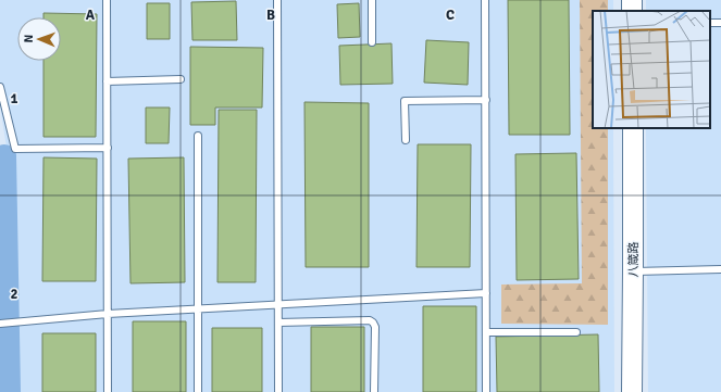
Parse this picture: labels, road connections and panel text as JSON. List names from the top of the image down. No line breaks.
{"streets":{"street":["八箴路"]},"north":"left","grid":{"columns":["A","B","C"],"rows":["1","2"]}}
